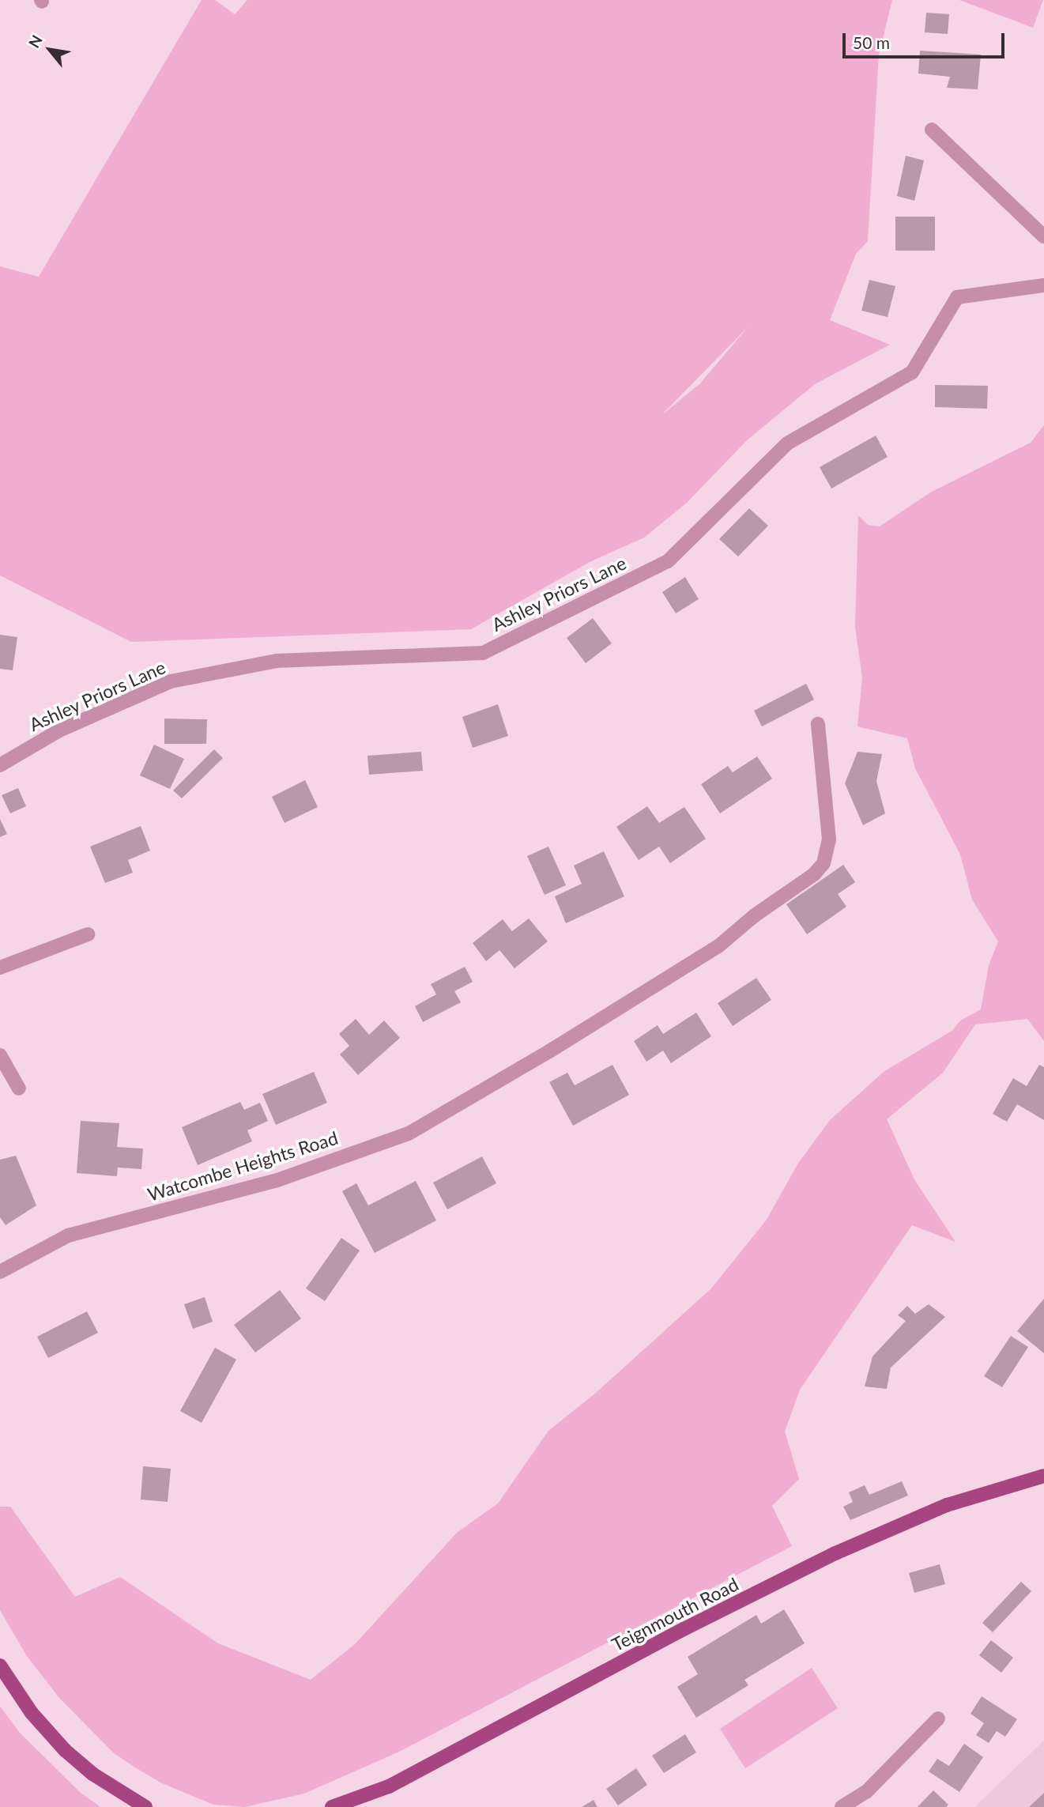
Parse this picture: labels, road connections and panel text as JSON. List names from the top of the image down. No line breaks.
{"streets":{"main road":["Teignmouth Road"],"street":["Ashley Priors Lane","Watcombe Heights Road"]},"scale_bar":"50 m","north":"top left"}
